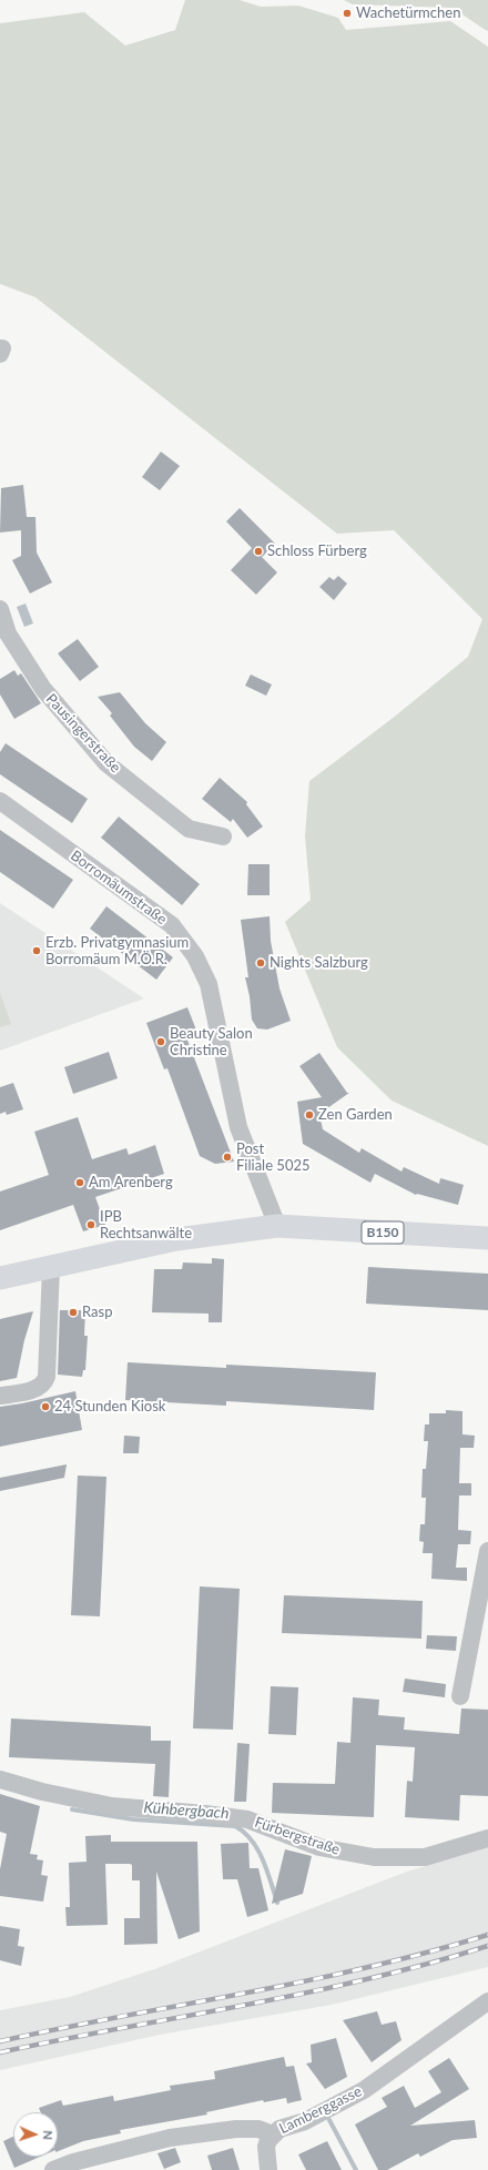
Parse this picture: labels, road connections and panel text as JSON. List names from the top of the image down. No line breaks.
{"streets":{"main road":["B150"],"street":["Pausingerstraße","Borromäumstraße","Fürbergstraße","Lamberggasse"]},"crossings":[["Borromäumstraße","B150"]],"water":["Kühbergbach"],"places":["Wachetürmchen","Schloss Fürberg","Erzb. Privatgymnasium Borromäum M.Ö.R.","Nights Salzburg","Beauty Salon Christine","Zen Garden","Post Filiale 5025","Am Arenberg","IPB Rechtsanwälte","Rasp","24 Stunden Kiosk"],"north":"right"}
